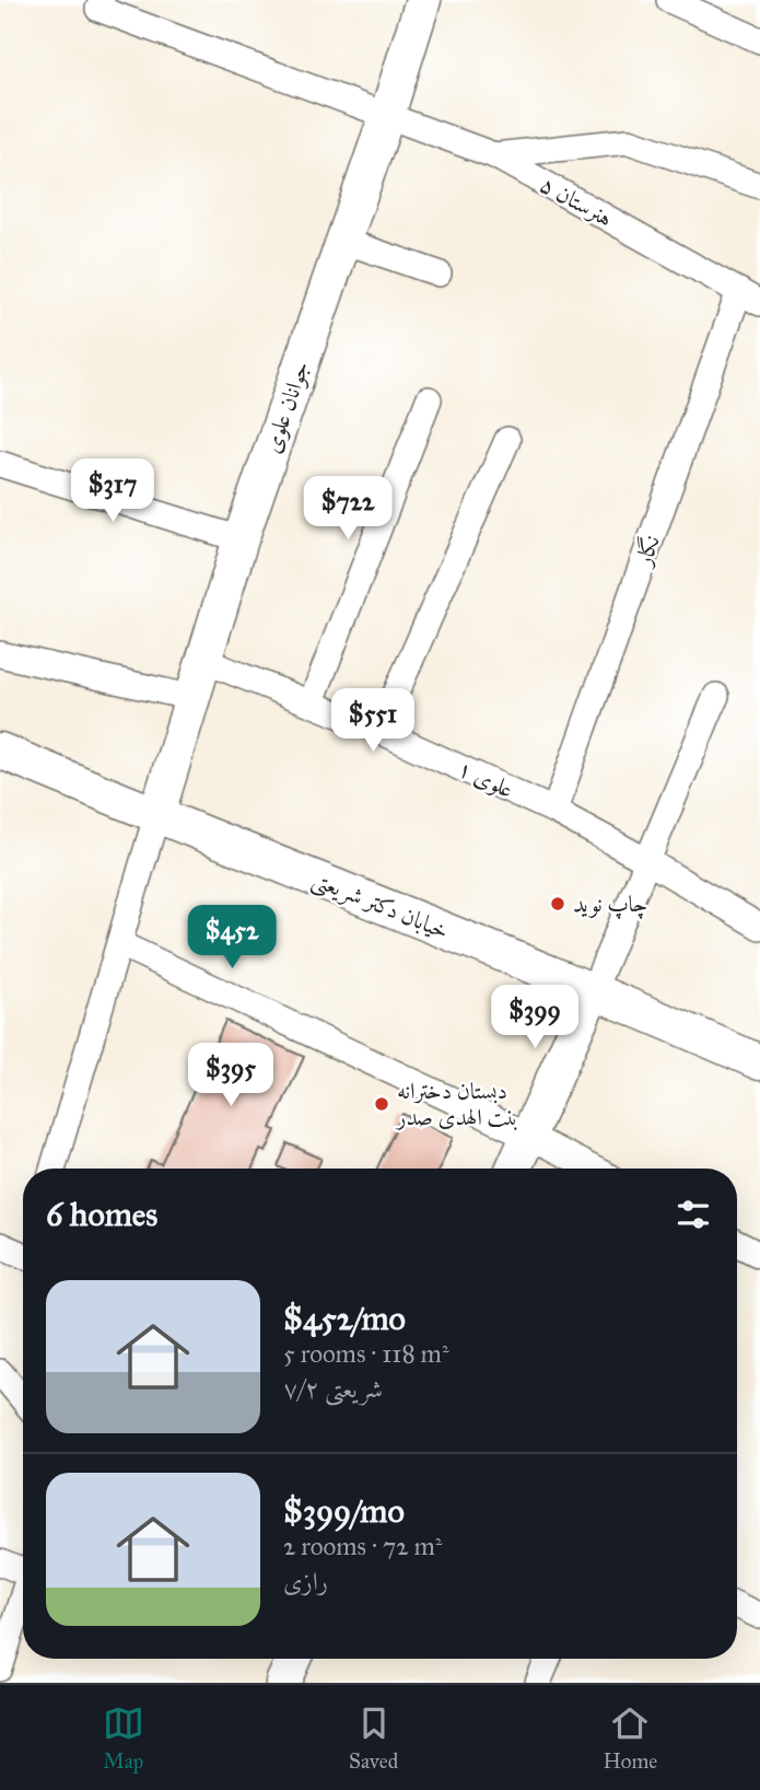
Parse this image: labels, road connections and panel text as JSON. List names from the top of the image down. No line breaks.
{"streets":{"street":["هنرستان ۵","جوانان علوی","نگار","علوی ۱","خیابان دکتر شریعتی"]},"crossings":[["هنرستان ۵","جوانان علوی"],["هنرستان ۵","نگار"],["جوانان علوی","علوی ۱"],["جوانان علوی","خیابان دکتر شریعتی"],["نگار","علوی ۱"]],"places":["چاپ نوید","دبستان دخترانه بنت الهدی صدر"],"page":{"price":["$317","$722","$551","$452","$399","$395"],"heading":"6 homes","list":[{"name":"$452/mo","note":"5 rooms · 118 m² · شریعتی ۷/۲"},{"name":"$399/mo","note":"2 rooms · 72 m² · رازی"}],"tabs":["Map","Saved","Home"]}}
